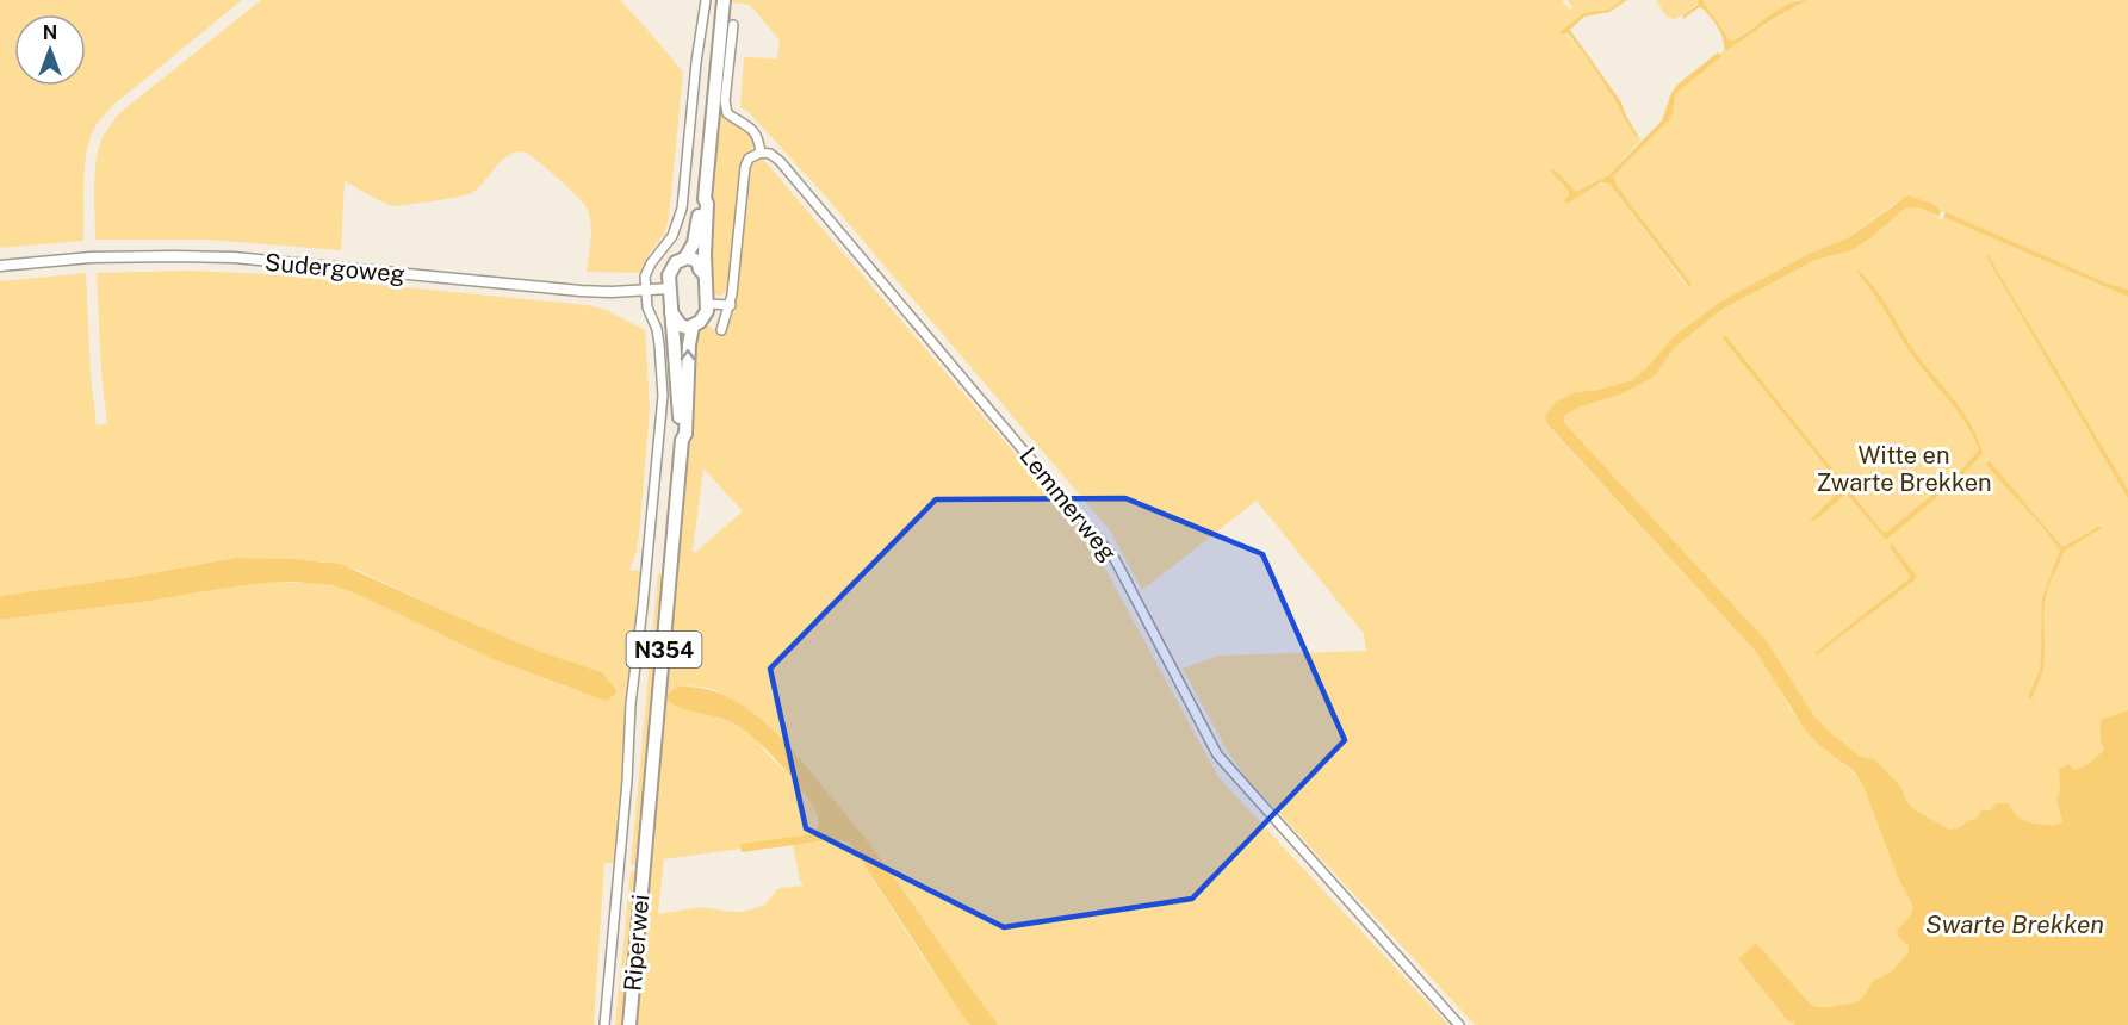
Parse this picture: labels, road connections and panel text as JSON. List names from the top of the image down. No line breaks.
{"streets":{"main road":["N354","Riperwei"],"street":["Sudergoweg","Lemmerweg"]},"crossings":[["Sudergoweg","N354"],["Sudergoweg","Riperwei"],["N354","Riperwei"]],"water":["Swarte Brekken"],"parks":["Witte en Zwarte Brekken"],"north":"top"}
